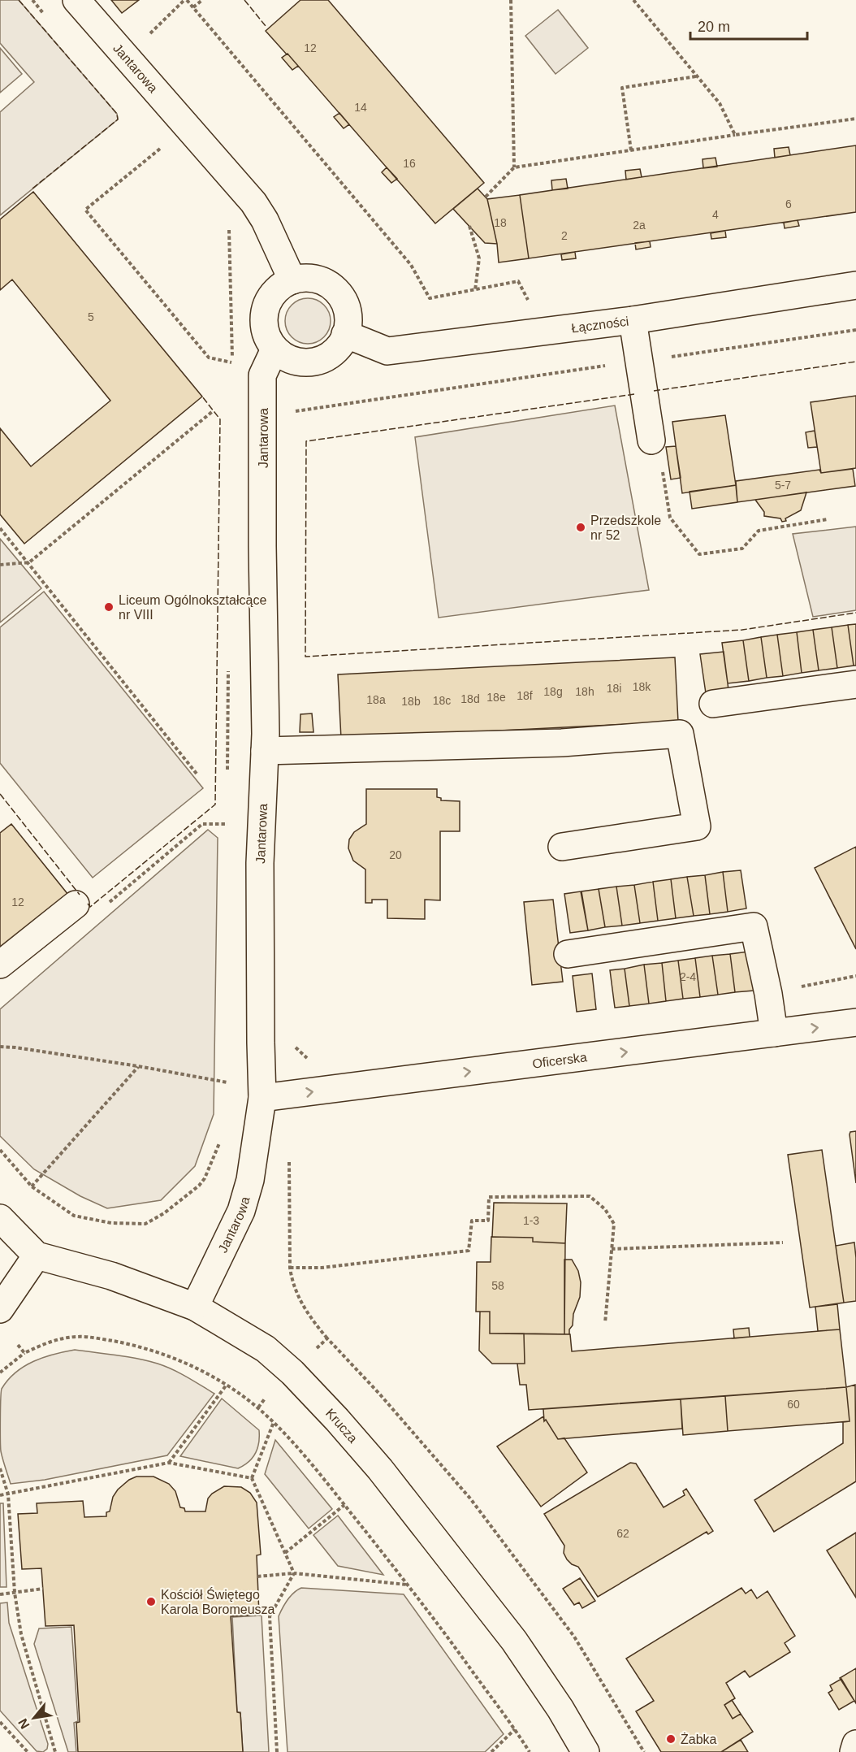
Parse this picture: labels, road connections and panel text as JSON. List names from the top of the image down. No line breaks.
{"streets":{"street":["Jantarowa","Łączności","Oficerska","Krucza"]},"crossings":[["Jantarowa","Łączności"],["Jantarowa","Oficerska"],["Jantarowa","Krucza"]],"one_way":["Oficerska"],"places":["Przedszkole nr 52","Liceum Ogólnokształcące nr VIII","Kościół Świętego Karola Boromeusza","Żabka"],"house_numbers":["12","14","16","6","4","18","2a","2","5","5-7","18k","18i","18g","18h","18f","18e","18d","18a","18c","18b","20","12","2-4","1-3","58","60","62"],"scale_bar":"20 m","north":"bottom left"}
